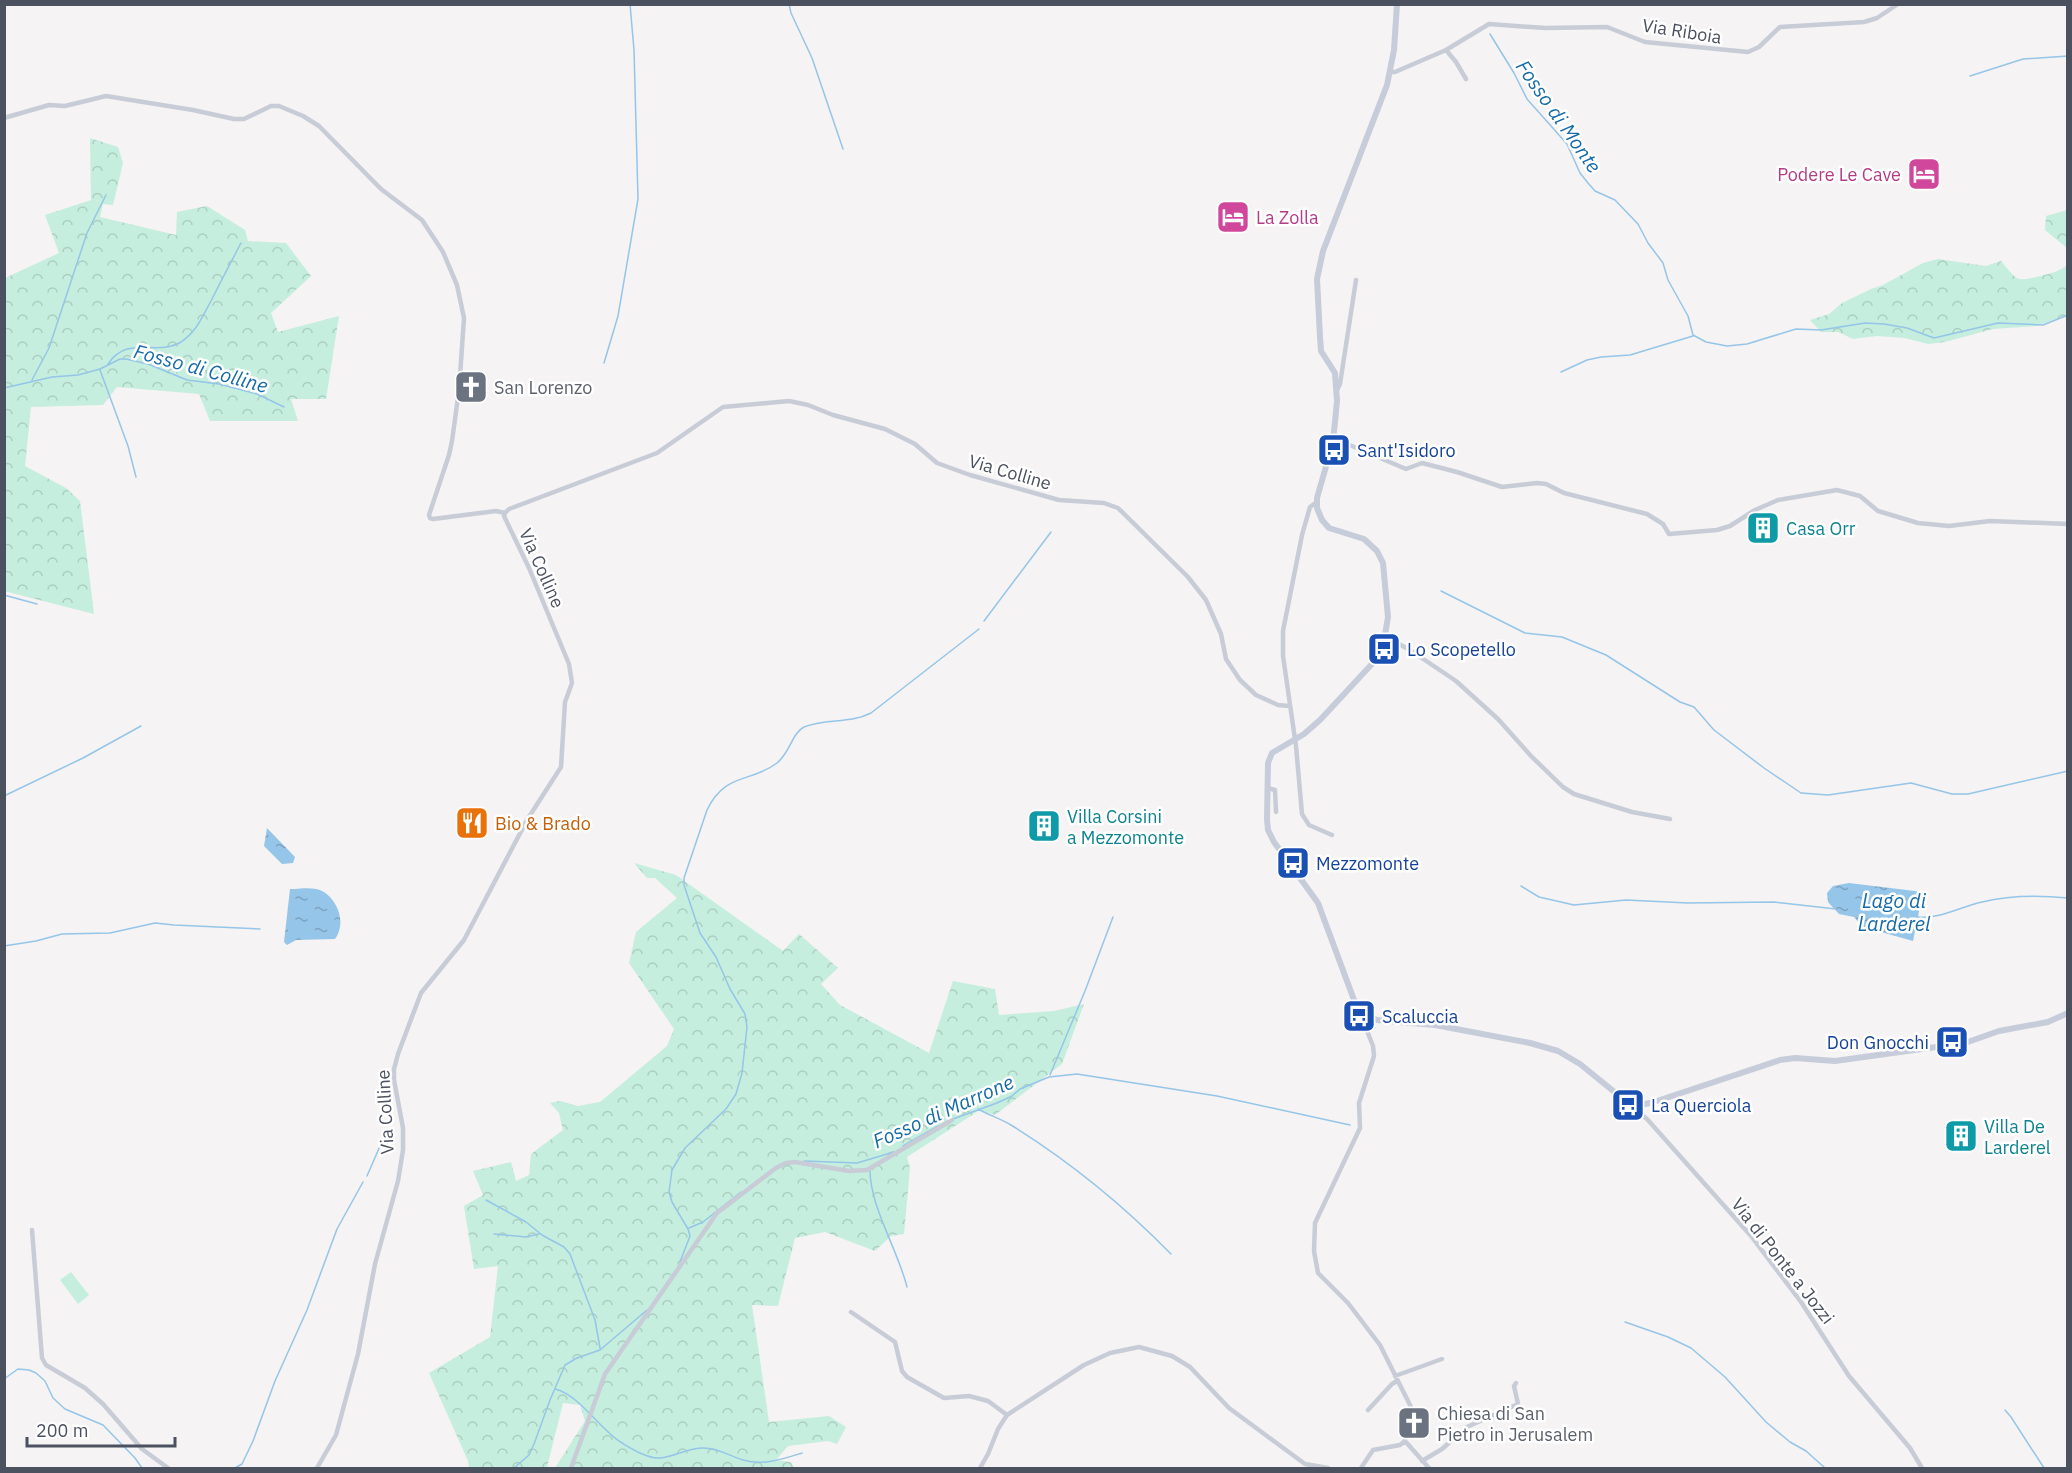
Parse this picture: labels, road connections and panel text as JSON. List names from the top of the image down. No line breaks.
{"streets":{"street":["Via Riboia","Via Colline","Via di Ponte a Jozzi"]},"water":["Fosso di Monte","Fosso di Colline","Lago di Larderel","Fosso di Marrone"],"places":{"hotel":["Podere Le Cave","La Zolla"],"church":["San Lorenzo","Chiesa di San Pietro in Jerusalem"],"bus stop":["Sant'Isidoro","Lo Scopetello","Mezzomonte","Scaluccia","Don Gnocchi","La Querciola"],"building":["Casa Orr","Villa Corsini a Mezzomonte","Villa De Larderel"],"restaurant":["Bio & Brado"]},"scale_bar":"200 m"}
